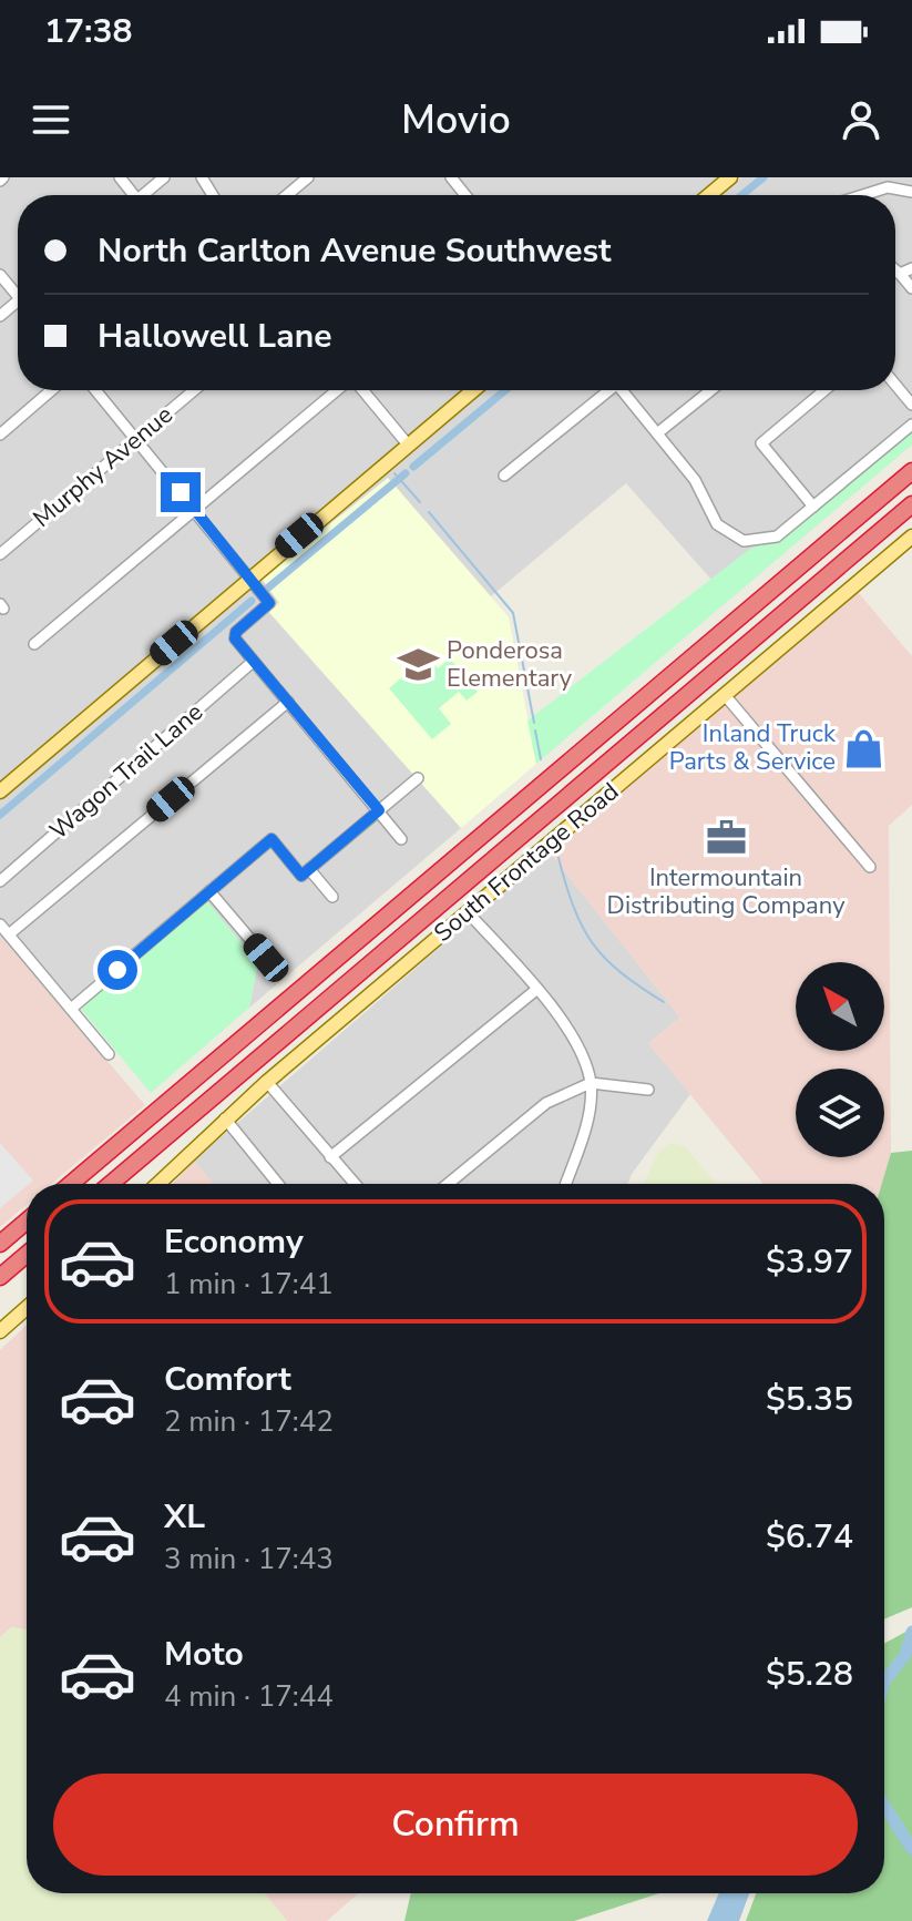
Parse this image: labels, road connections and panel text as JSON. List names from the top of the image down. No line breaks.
{"streets":{"main road":["South Frontage Road"],"street":["Murphy Avenue","Wagon Trail Lane"]},"places":{"school or university":["Ponderosa Elementary"],"shop":["Inland Truck Parts & Service"],"office":["Intermountain Distributing Company"]},"north":"top left","page":{"status":"17:38","header":"Movio","banner":["North Carlton Avenue Southwest","Hallowell Lane"],"list":[{"name":"Economy","note":"1 min · 17:41","value":"$3.97"},{"name":"Comfort","note":"2 min · 17:42","value":"$5.35"},{"name":"XL","note":"3 min · 17:43","value":"$6.74"},{"name":"Moto","note":"4 min · 17:44","value":"$5.28"}],"buttons":"Confirm"}}
